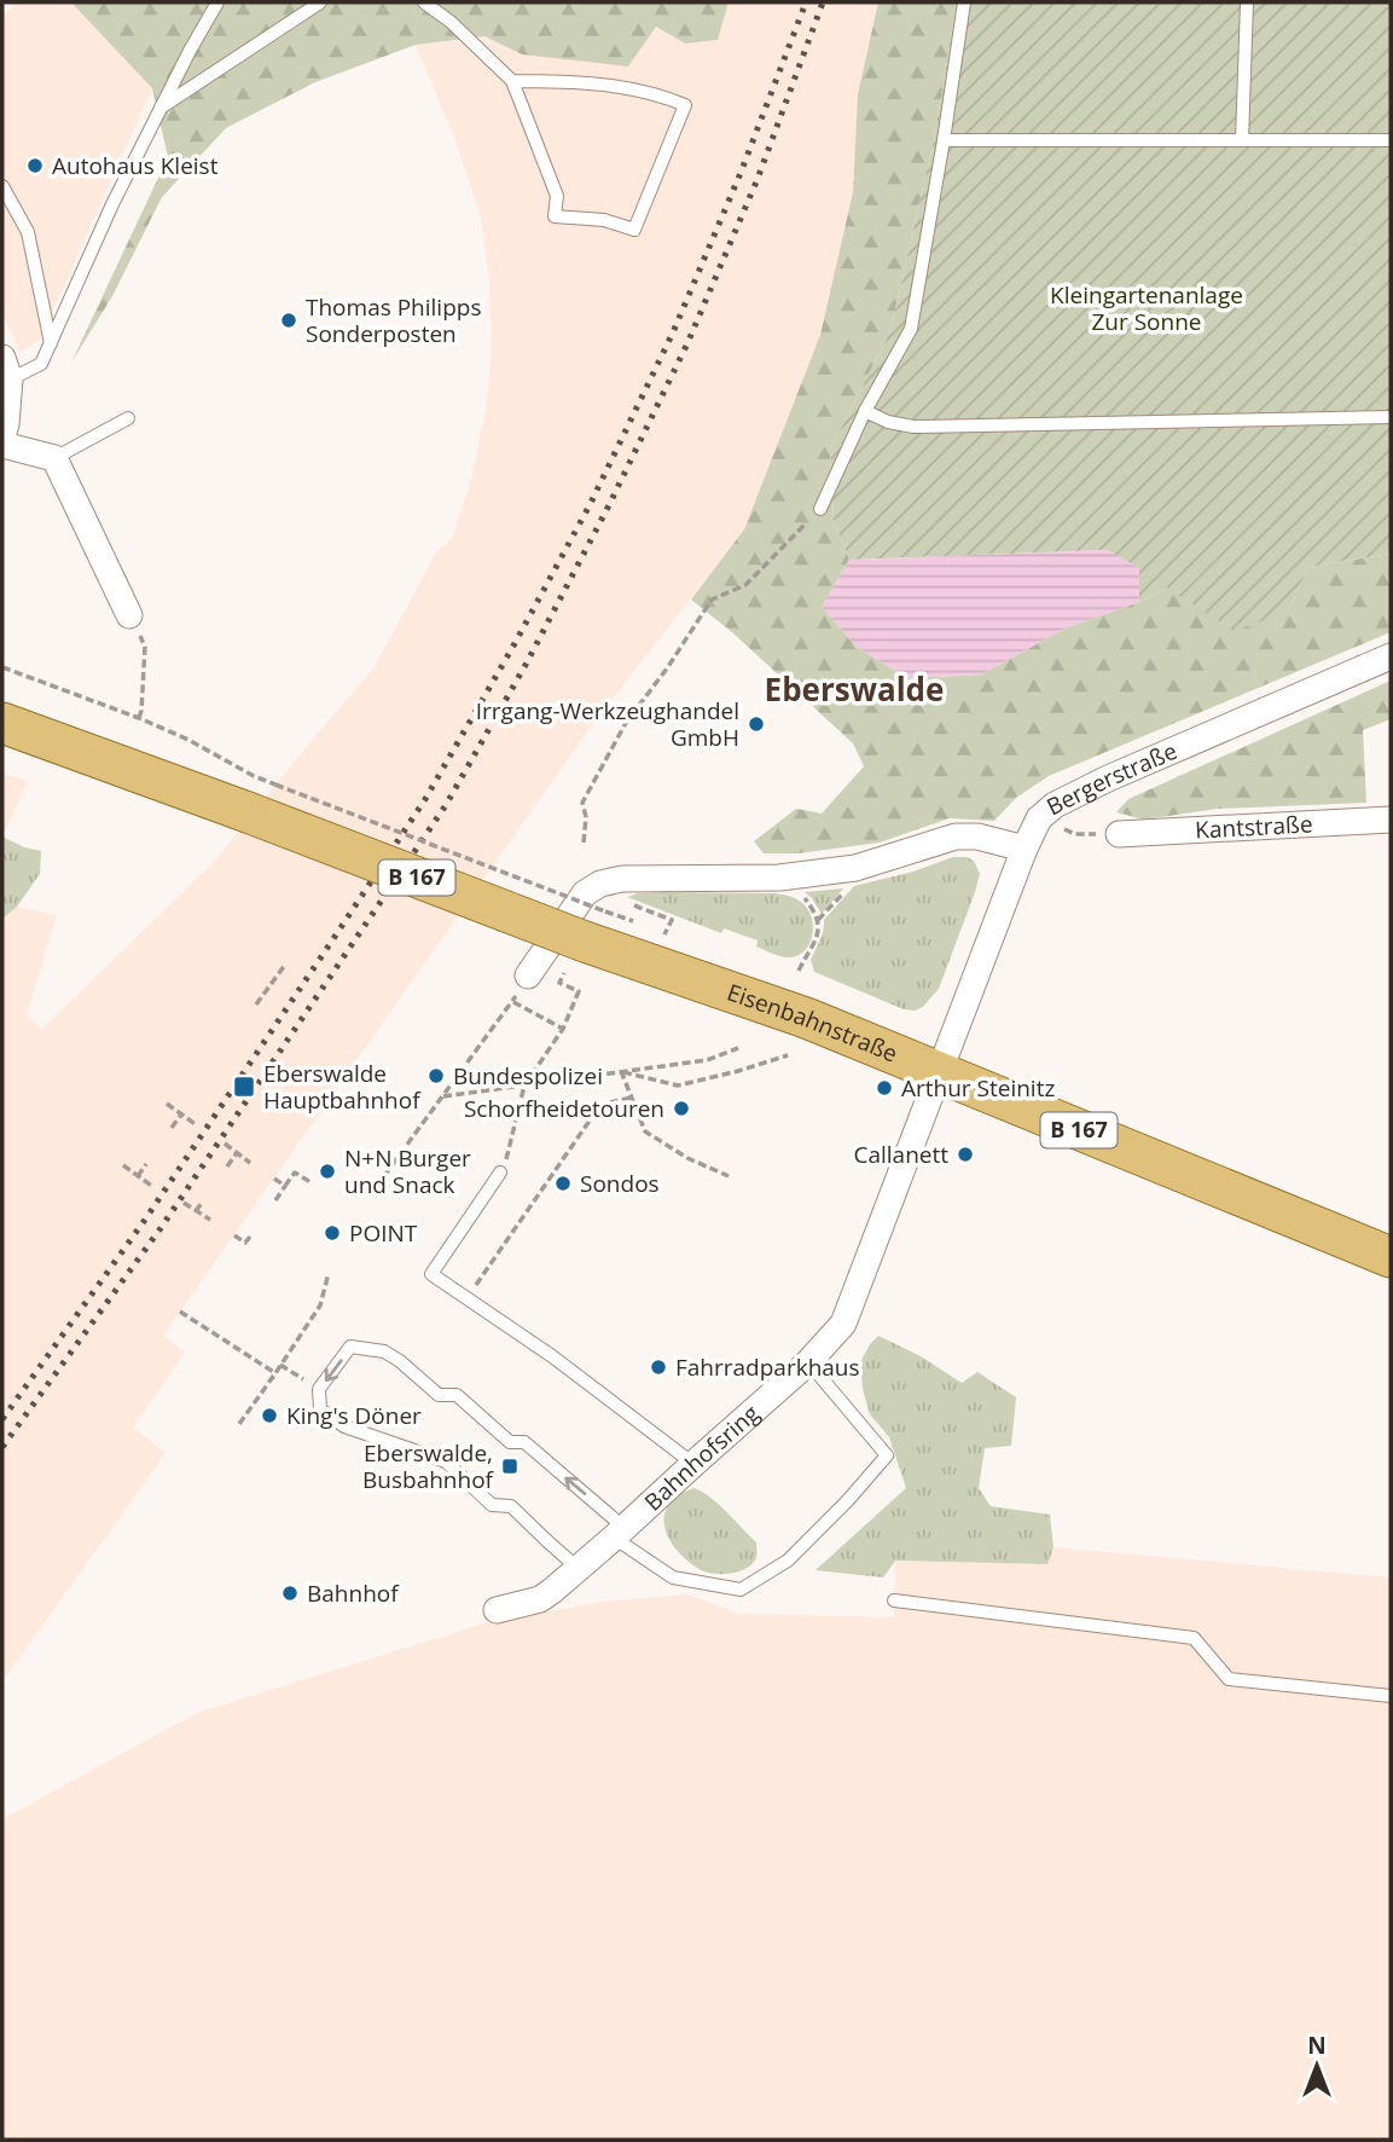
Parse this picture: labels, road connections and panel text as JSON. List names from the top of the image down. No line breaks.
{"streets":{"main road":["B 167","Eisenbahnstraße"],"street":["Bergerstraße","Kantstraße","Bahnhofsring"]},"crossings":[["Bergerstraße","Eisenbahnstraße"],["Bergerstraße","Bahnhofsring"],["Eisenbahnstraße","Bahnhofsring"]],"districts":["Eberswalde"],"parks":["Kleingartenanlage Zur Sonne"],"places":{"other":["Autohaus Kleist","Thomas Philipps Sonderposten","Irrgang-Werkzeughandel GmbH","Bundespolizei","Arthur Steinitz","Schorfheidetouren","Callanett","N+N Burger und Snack","Sondos","POINT","Fahrradparkhaus","King's Döner","Bahnhof"],"transit":["Eberswalde Hauptbahnhof","Eberswalde, Busbahnhof"]},"north":"top"}
